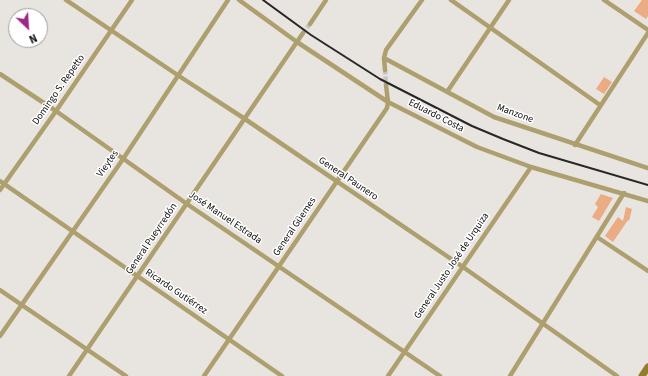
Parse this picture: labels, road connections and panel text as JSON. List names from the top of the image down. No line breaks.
{"streets":{"street":["Domingo S. Repetto","Manzone","Eduardo Costa","Vieytes","General Paunero","José Manuel Estrada","General Güemes","General Pueyrredón","General Justo José de Urquiza","Ricardo Gutiérrez"]},"crossings":[["Domingo S. Repetto","General Paunero"],["Domingo S. Repetto","José Manuel Estrada"],["Domingo S. Repetto","Ricardo Gutiérrez"],["Eduardo Costa","General Güemes"],["Eduardo Costa","General Pueyrredón"],["Eduardo Costa","General Justo José de Urquiza"],["Vieytes","General Paunero"],["Vieytes","José Manuel Estrada"],["Vieytes","Ricardo Gutiérrez"],["General Paunero","General Güemes"],["General Paunero","General Pueyrredón"],["General Paunero","General Justo José de Urquiza"],["José Manuel Estrada","General Güemes"],["José Manuel Estrada","General Pueyrredón"],["José Manuel Estrada","General Justo José de Urquiza"],["General Güemes","Ricardo Gutiérrez"],["General Pueyrredón","Ricardo Gutiérrez"]],"north":"bottom right"}
